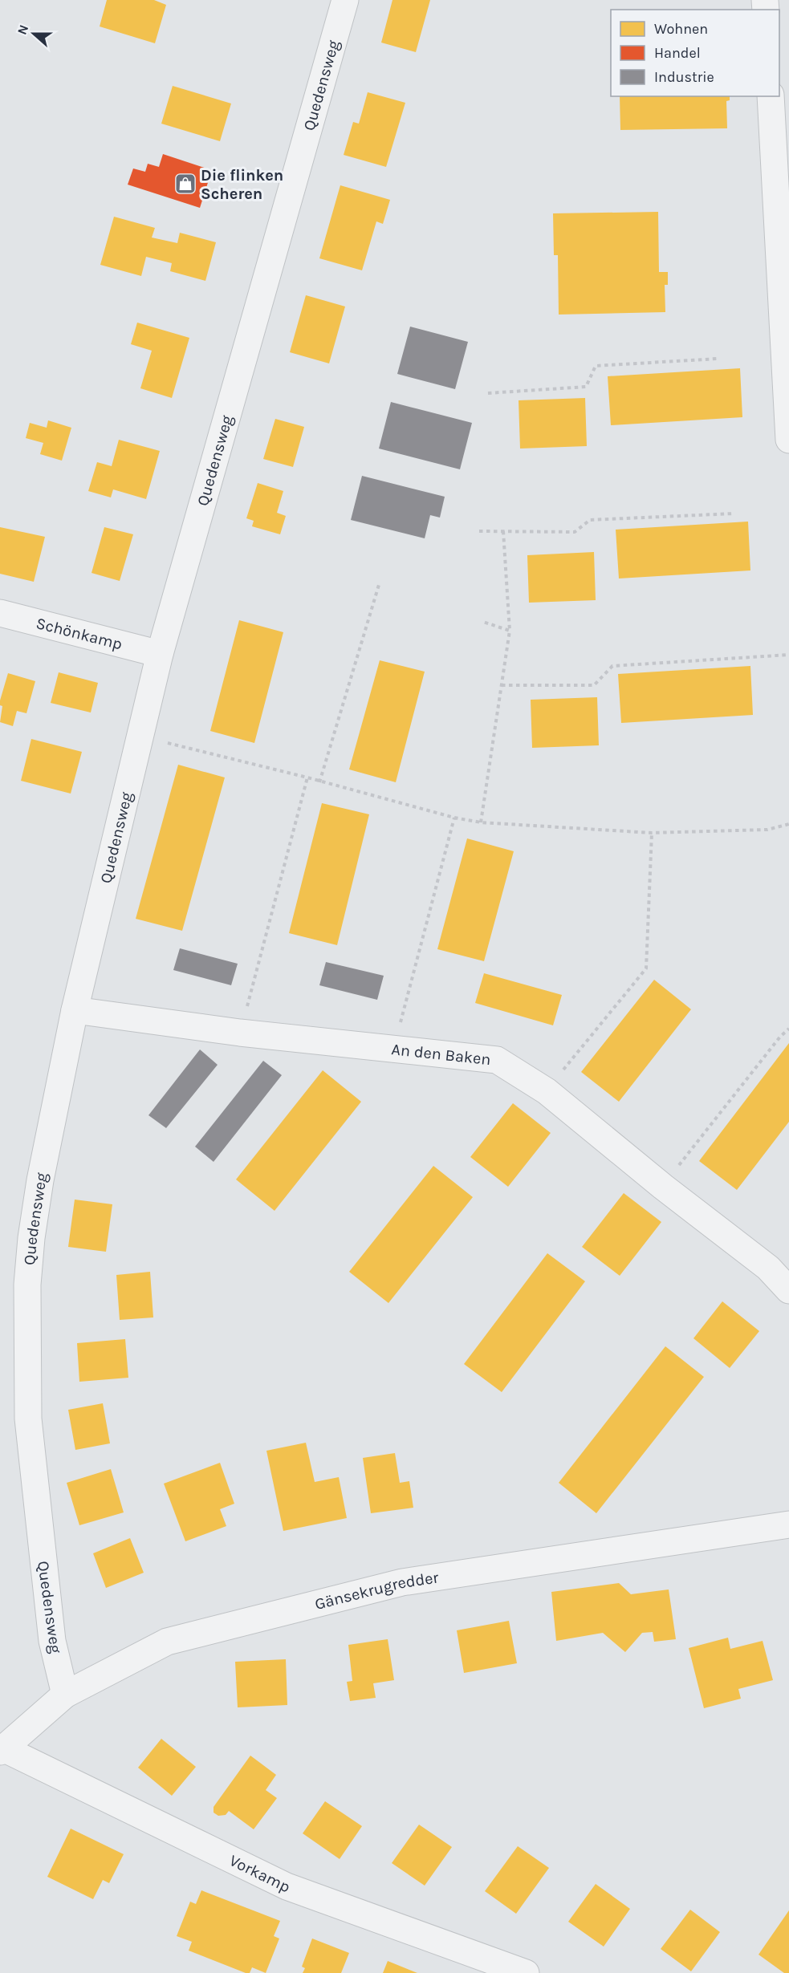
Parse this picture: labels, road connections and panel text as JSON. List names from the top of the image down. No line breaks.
{"streets":{"street":["Quedensweg","Schönkamp","An den Baken","Gänsekrugredder","Vorkamp"]},"crossings":[["Quedensweg","Schönkamp"],["Quedensweg","An den Baken"],["Quedensweg","Gänsekrugredder"],["Gänsekrugredder","Vorkamp"]],"places":{"shop":["Die flinken Scheren"]},"legend":["Wohnen","Handel","Industrie"],"north":"left"}
